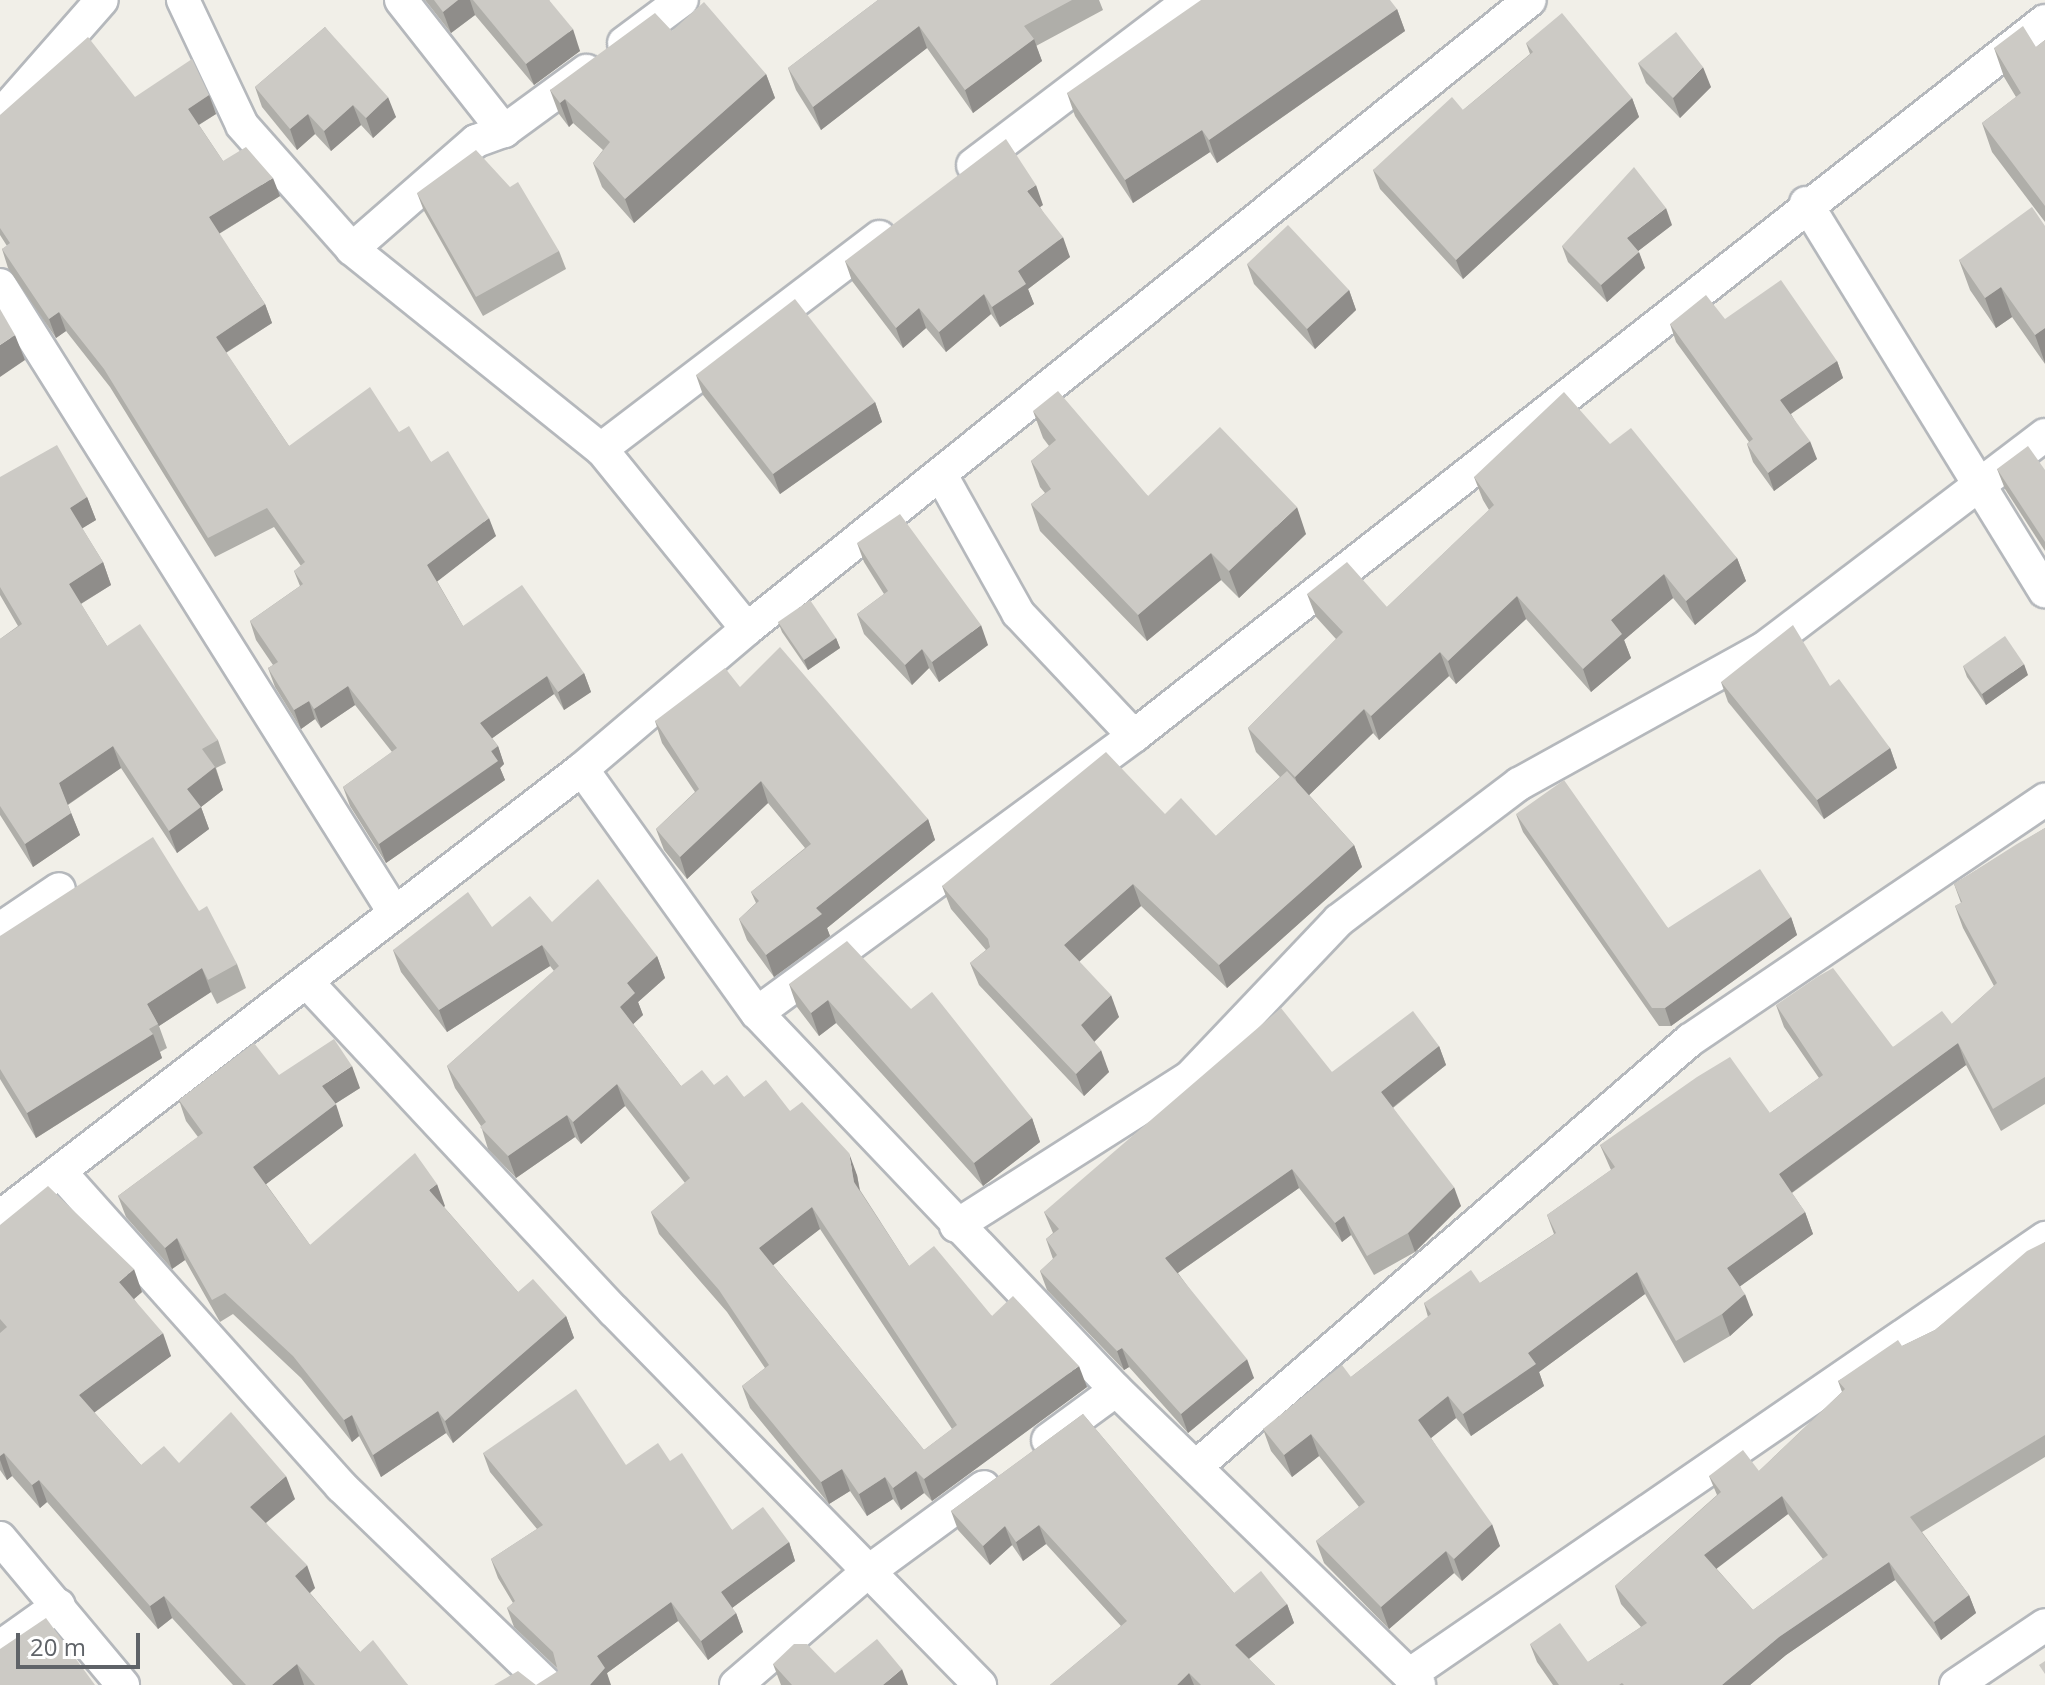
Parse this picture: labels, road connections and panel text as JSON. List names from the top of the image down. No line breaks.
{"scale_bar":"20 m"}
